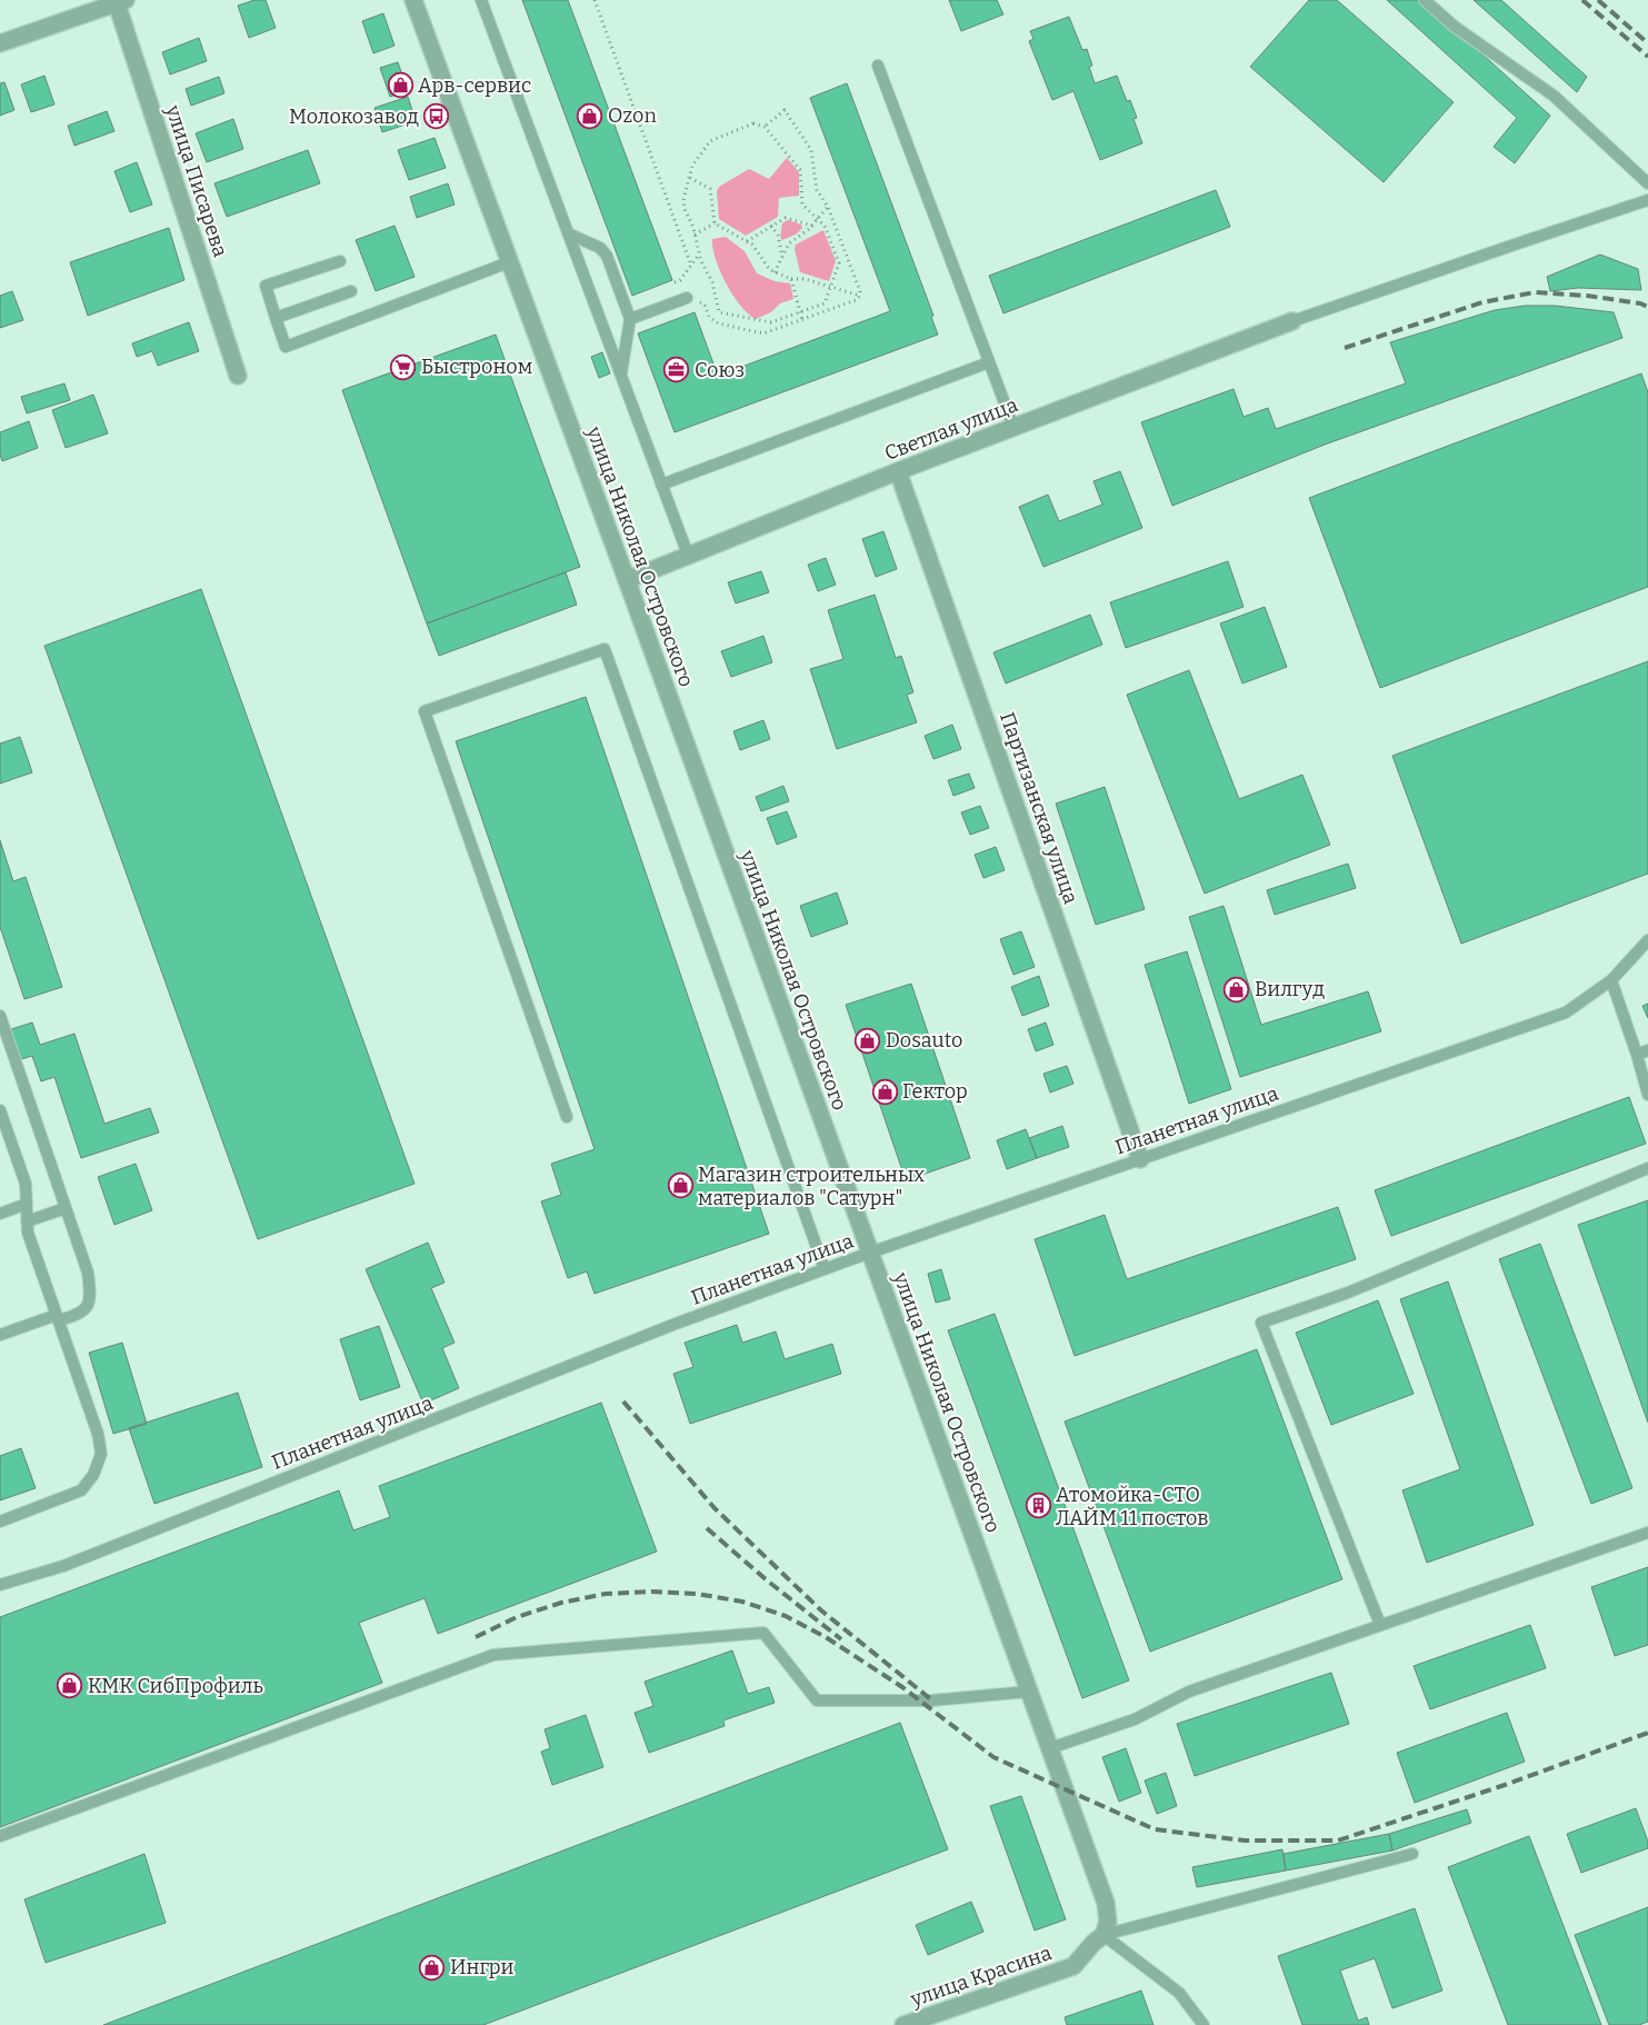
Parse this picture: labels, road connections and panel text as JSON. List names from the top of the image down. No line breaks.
{"streets":{"street":["улица Писарева","Светлая улица","улица Николая Островского","Партизанская улица","улица Красина"],"lane":["Планетная улица"]},"crossings":[["Светлая улица","улица Николая Островского"],["Светлая улица","Партизанская улица"],["улица Николая Островского","Планетная улица"],["улица Николая Островского","улица Красина"],["Партизанская улица","Планетная улица"]],"places":{"shop":["Арв-сервис","Ozon","Вилгуд","Dosauto","Гектор","Магазин строительных материалов \"Сатурн\"","КМК СибПрофиль","Ингри"],"bus stop":["Молокозавод"],"supermarket":["Быстроном"],"office":["Союз"],"building":["Атомойка-СТО ЛАЙМ 11 постов"]}}
